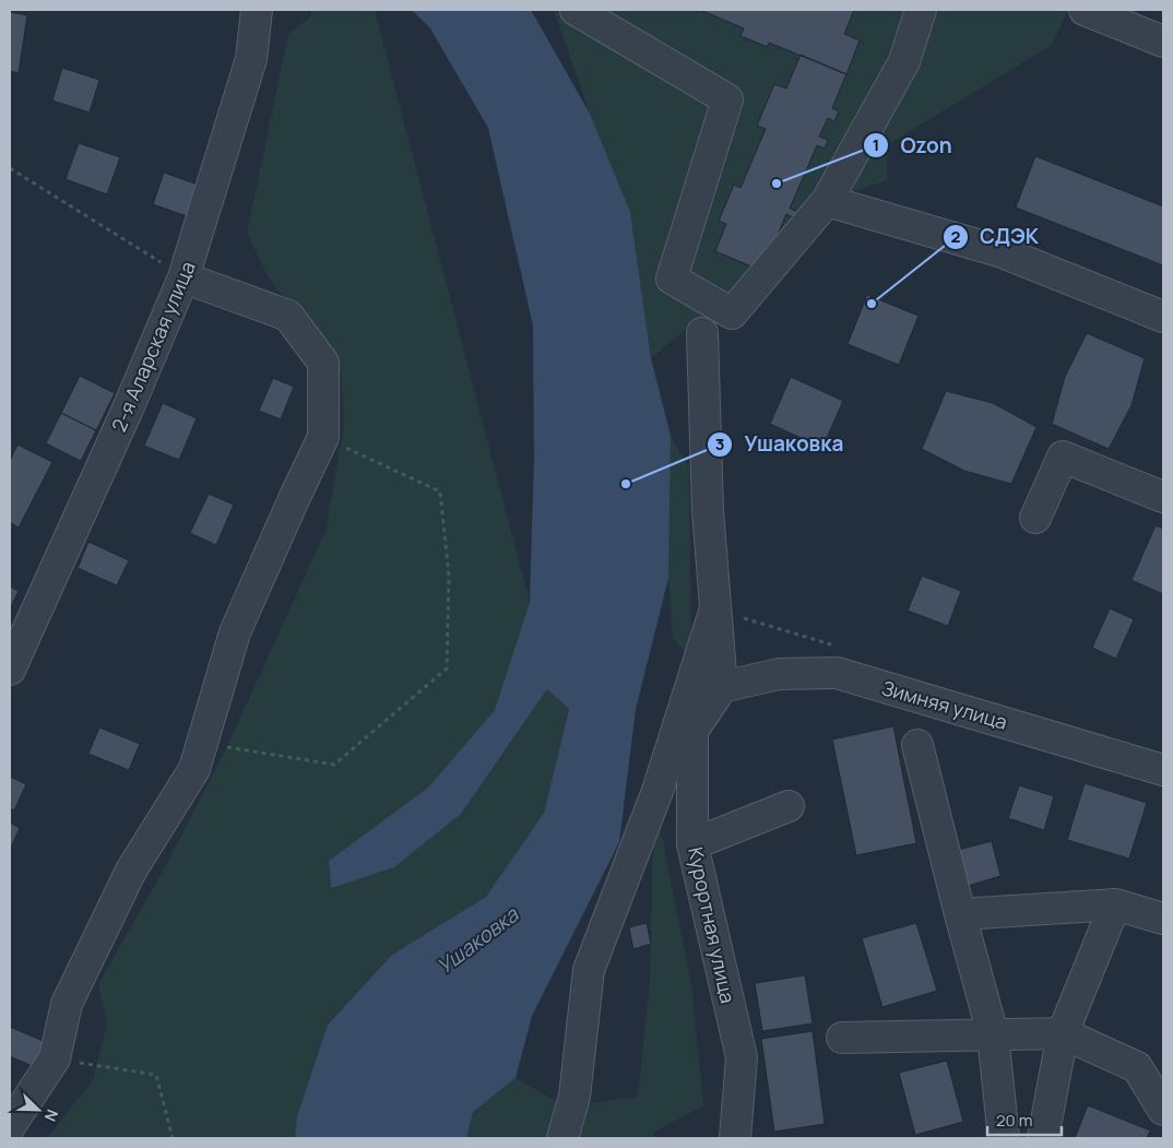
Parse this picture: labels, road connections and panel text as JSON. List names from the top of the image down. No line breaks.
{"streets":{"street":["2-я Аларская улица","Зимняя улица","Курортная улица"]},"crossings":[["Зимняя улица","Курортная улица"]],"water":["Ушаковка"],"places":["Ozon","СДЭК","Ушаковка"],"scale_bar":"20 m","north":"bottom right"}
